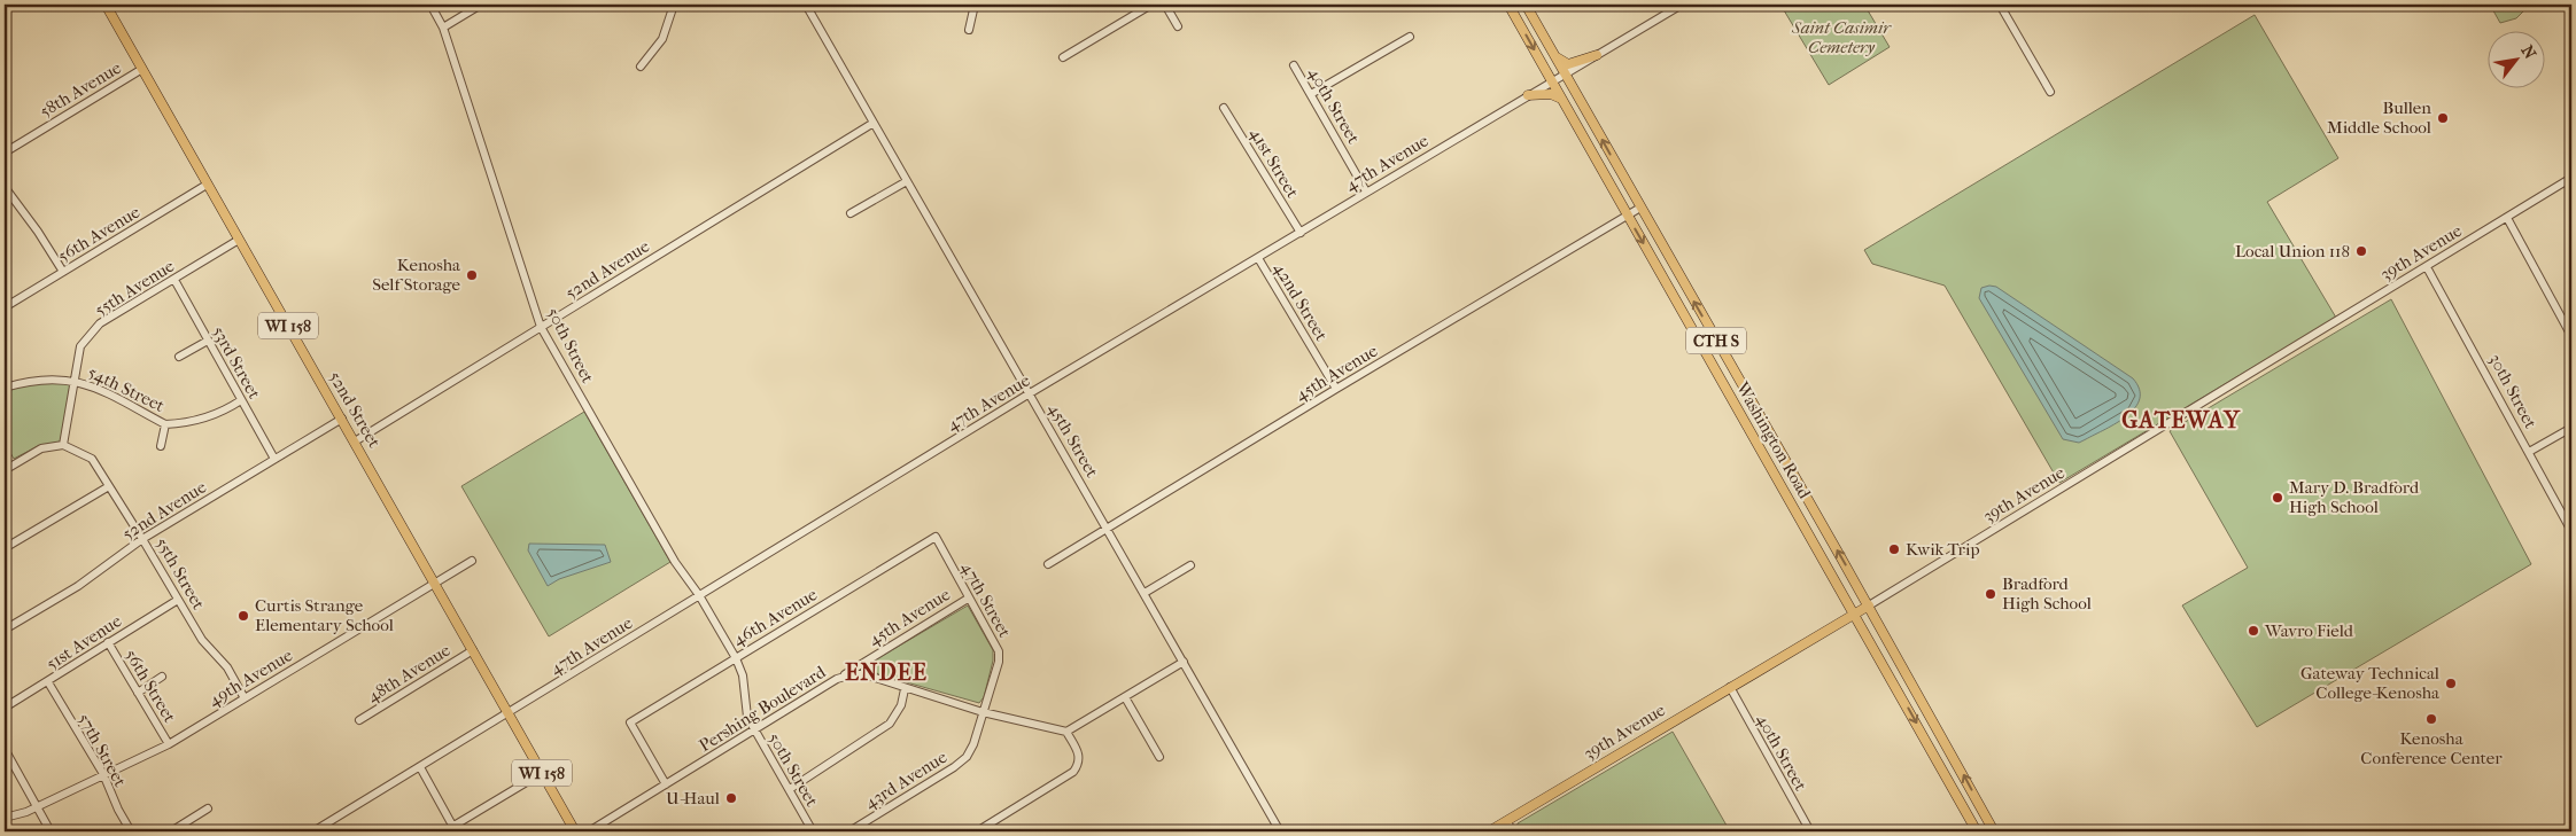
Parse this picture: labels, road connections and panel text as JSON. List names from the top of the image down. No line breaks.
{"streets":{"main road":["39th Avenue","WI 158","CTH S","52nd Street","Washington Road"],"street":["58th Avenue","40th Street","41st Street","47th Avenue","56th Avenue","52nd Avenue","55th Avenue","42nd Street","50th Street","53rd Street","45th Avenue","54th Street","30th Street","45th Street","55th Street","47th Street","46th Avenue","51st Avenue","48th Avenue","49th Avenue","56th Street","Pershing Boulevard","57th Street","43rd Avenue"]},"crossings":[["58th Avenue","52nd Street"],["40th Street","47th Avenue"],["40th Street","39th Avenue"],["41st Street","47th Avenue"],["47th Avenue","42nd Street"],["47th Avenue","50th Street"],["47th Avenue","52nd Street"],["47th Avenue","45th Street"],["47th Avenue","Washington Road"],["56th Avenue","52nd Street"],["39th Avenue","30th Street"],["39th Avenue","Washington Road"],["52nd Avenue","50th Street"],["52nd Avenue","53rd Street"],["52nd Avenue","52nd Street"],["52nd Avenue","45th Street"],["52nd Avenue","55th Street"],["55th Avenue","53rd Street"],["55th Avenue","54th Street"],["55th Avenue","52nd Street"],["55th Avenue","55th Street"],["42nd Street","45th Avenue"],["50th Street","46th Avenue"],["50th Street","Pershing Boulevard"],["45th Avenue","45th Street"],["45th Avenue","Washington Road"],["45th Avenue","47th Street"],["45th Avenue","Pershing Boulevard"],["52nd Street","48th Avenue"],["52nd Street","49th Avenue"],["55th Street","51st Avenue"],["55th Street","49th Avenue"],["47th Street","46th Avenue"],["47th Street","Pershing Boulevard"],["47th Street","43rd Avenue"],["46th Avenue","Pershing Boulevard"],["51st Avenue","56th Street"],["51st Avenue","57th Street"],["49th Avenue","56th Street"],["49th Avenue","57th Street"],["Pershing Boulevard","43rd Avenue"]],"districts":["GATEWAY","ENDEE"],"parks":["Saint Casimir Cemetery"],"places":["Bullen Middle School","Local Union 118","Kenosha Self Storage","Mary D. Bradford High School","Kwik Trip","Bradford High School","Curtis Strange Elementary School","Wavro Field","Gateway Technical College-Kenosha","Kenosha Conference Center","U-Haul"],"north":"top right"}
